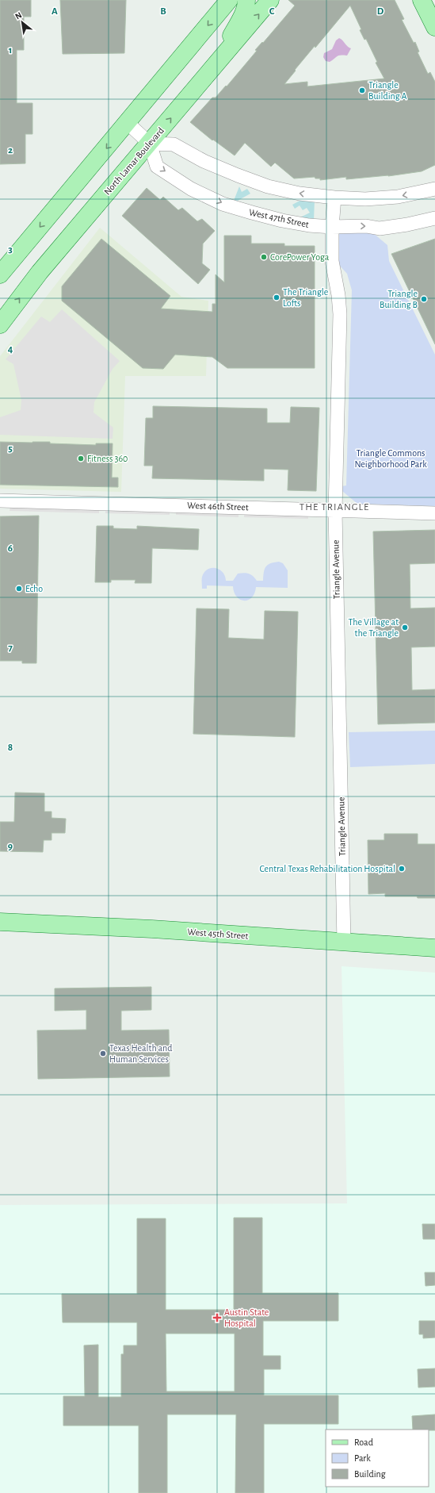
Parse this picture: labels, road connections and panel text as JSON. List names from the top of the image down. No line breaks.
{"streets":{"main road":["North Lamar Boulevard","West 45th Street"],"street":["West 47th Street","West 46th Street","Triangle Avenue"]},"crossings":[["North Lamar Boulevard","West 47th Street"],["West 47th Street","Triangle Avenue"],["West 46th Street","Triangle Avenue"],["Triangle Avenue","West 45th Street"]],"districts":["THE TRIANGLE"],"parks":["Triangle Commons Neighborhood Park"],"places":{"other":["Triangle Building A","CorePower Yoga","The Triangle Lofts","Triangle Building B","Fitness 360","Echo","The Village at the Triangle","Central Texas Rehabilitation Hospital","Texas Health and Human Services"],"health":["Austin State Hospital"]},"legend":["Road","Park","Building"],"north":"top left","grid":{"columns":["A","B","C","D"],"rows":["1","2","3","4","5","6","7","8","9"]}}
